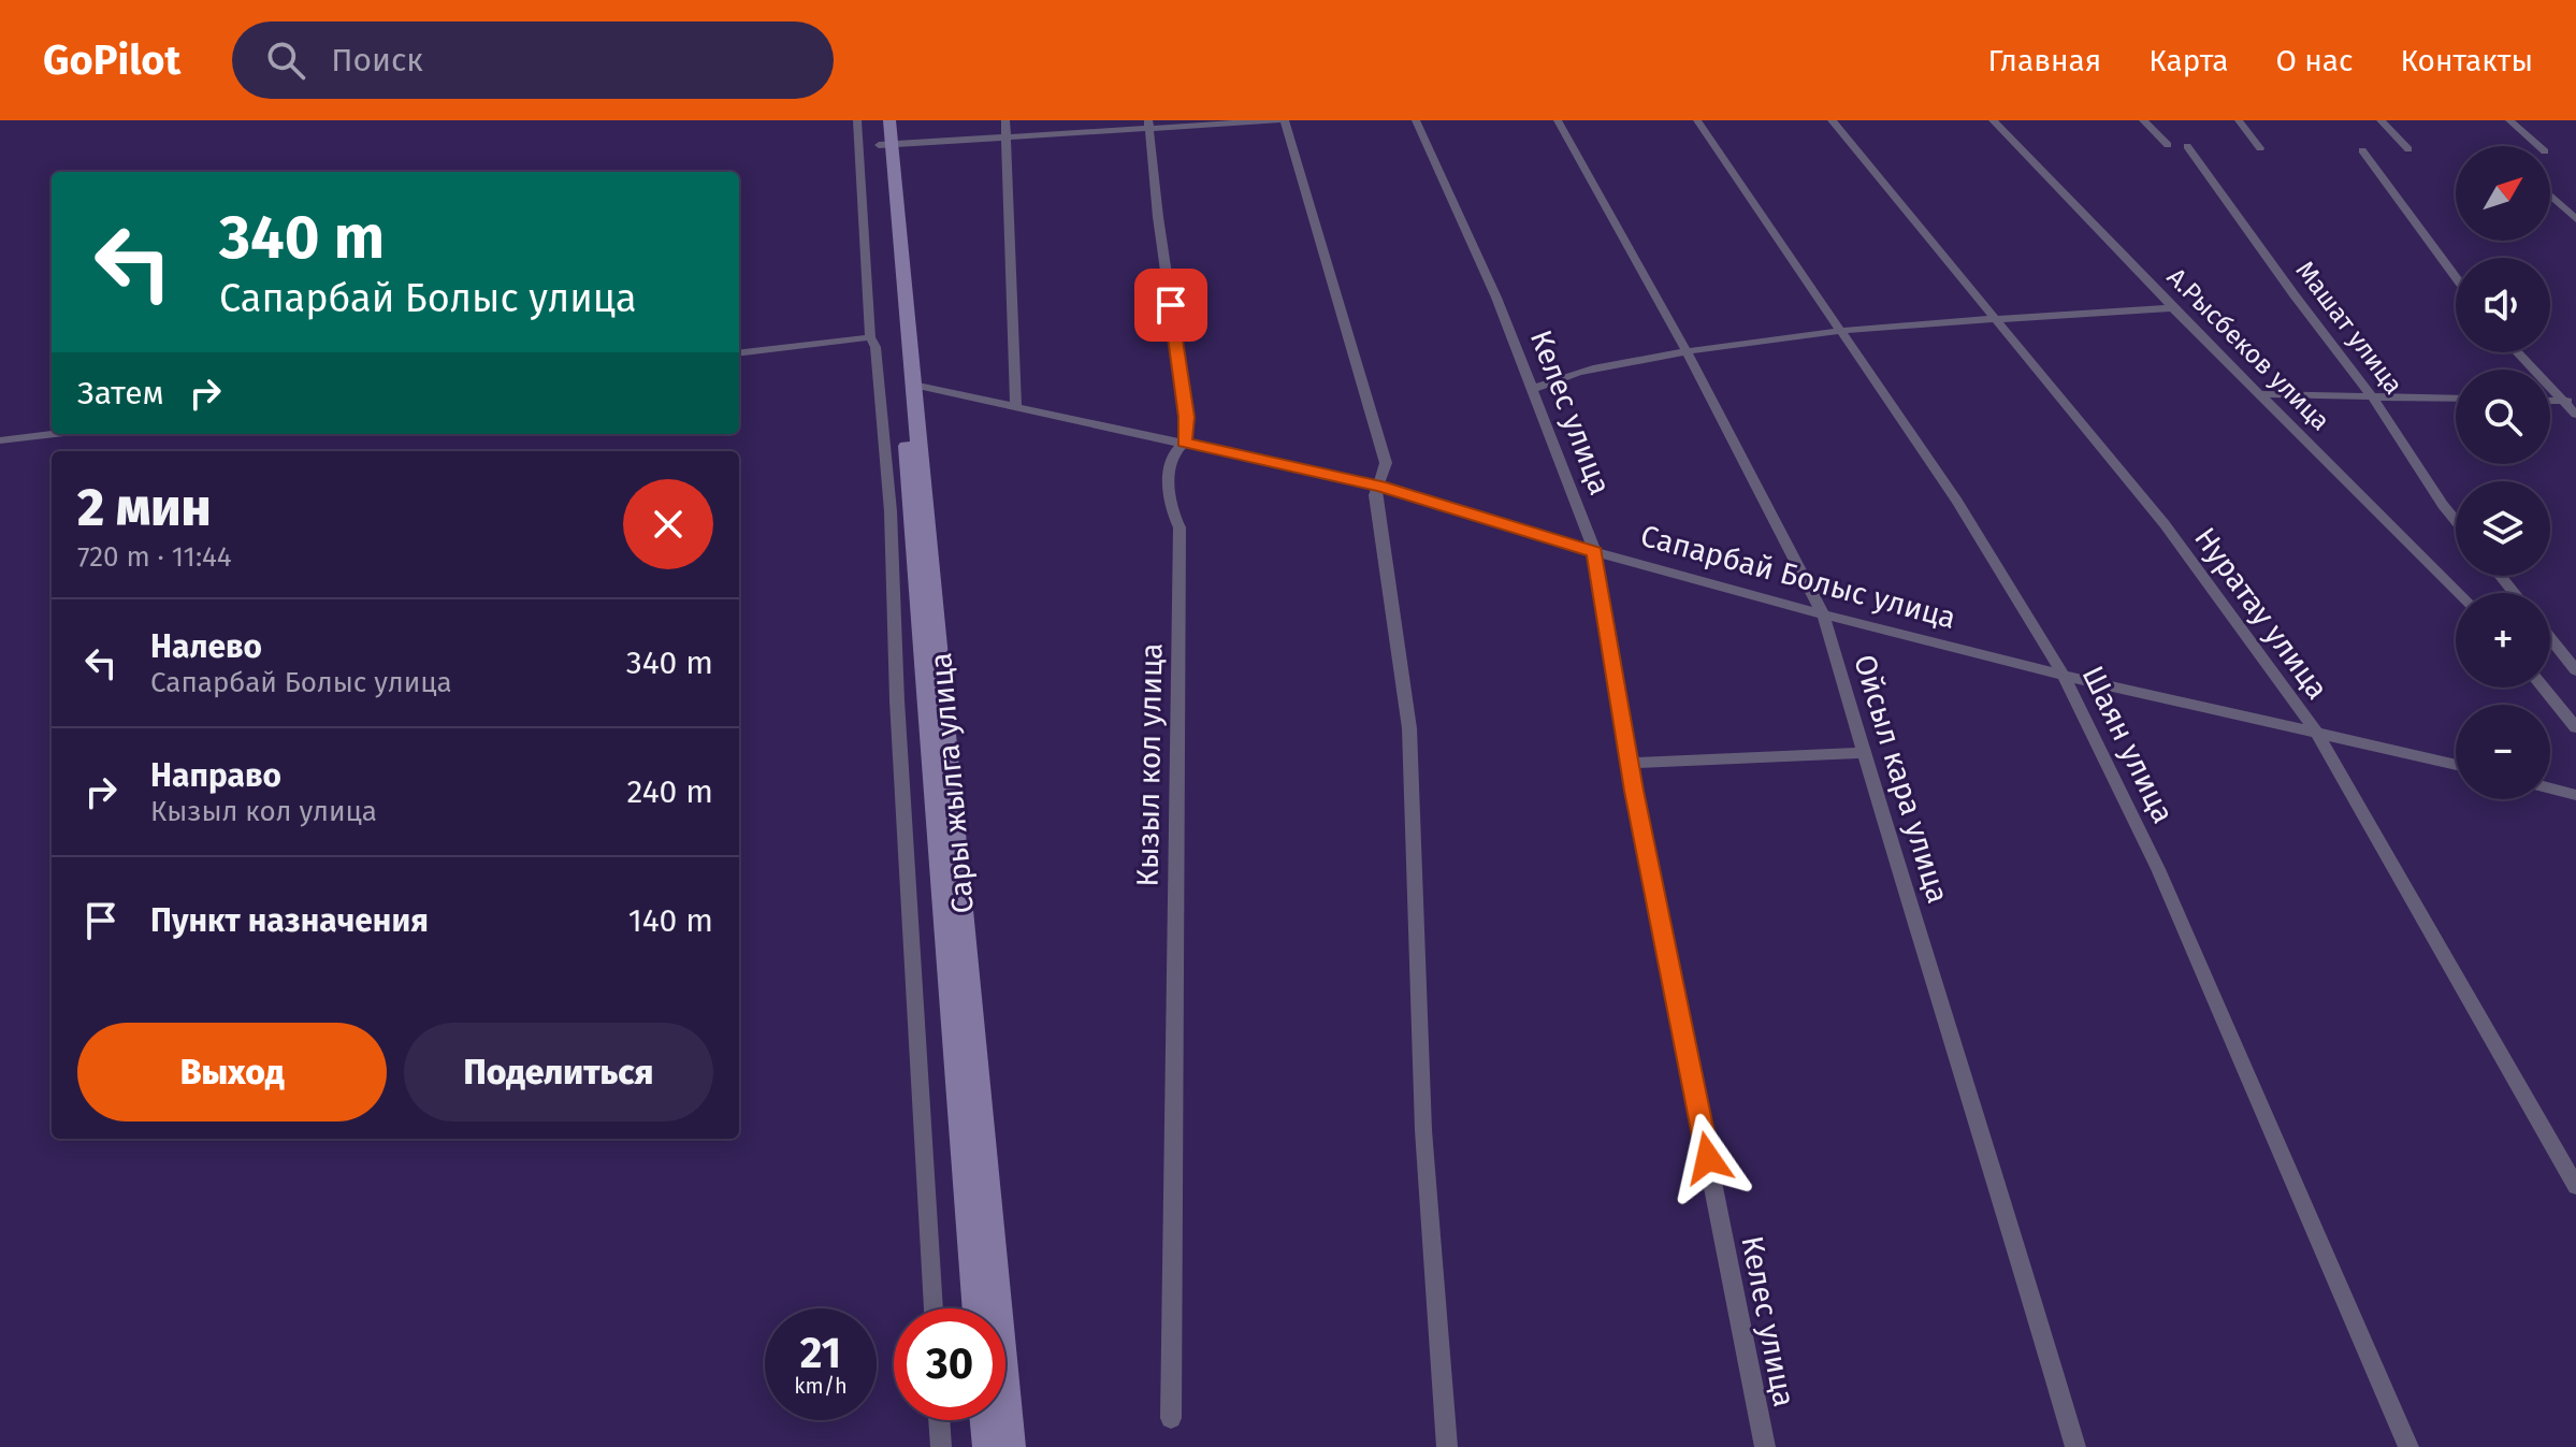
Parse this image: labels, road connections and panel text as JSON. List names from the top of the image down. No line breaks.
{"streets":{"main road":["Сары жылга улица"],"street":["Машат улица","А.Рысбеков улица","Келес улица","Сапарбай Болыс улица","Нуратау улица","Шаян улица","Кызыл кол улица","Ойсыл кара улица"]},"crossings":[["Келес улица","Сапарбай Болыс улица"],["Сапарбай Болыс улица","Нуратау улица"],["Сапарбай Болыс улица","Шаян улица"],["Сапарбай Болыс улица","Кызыл кол улица"],["Сапарбай Болыс улица","Ойсыл кара улица"],["Сапарбай Болыс улица","Сары жылга улица"]],"north":"top right","page":{"header":"GoPilot","search":"Поиск","nav":["Главная","Карта","О нас","Контакты"],"map_buttons":["+","−"],"turn":["340 m","Сапарбай Болыс улица"],"then":"Затем","heading":["2 мин","720 m · 11:44"],"list":[{"name":"Налево","note":"Сапарбай Болыс улица","value":"340 m"},{"name":"Направо","note":"Кызыл кол улица","value":"240 m"},{"name":"Пункт назначения","value":"140 m"}],"buttons":["Выход","Поделиться"],"speed":"21 km/h","limit":"30"}}
